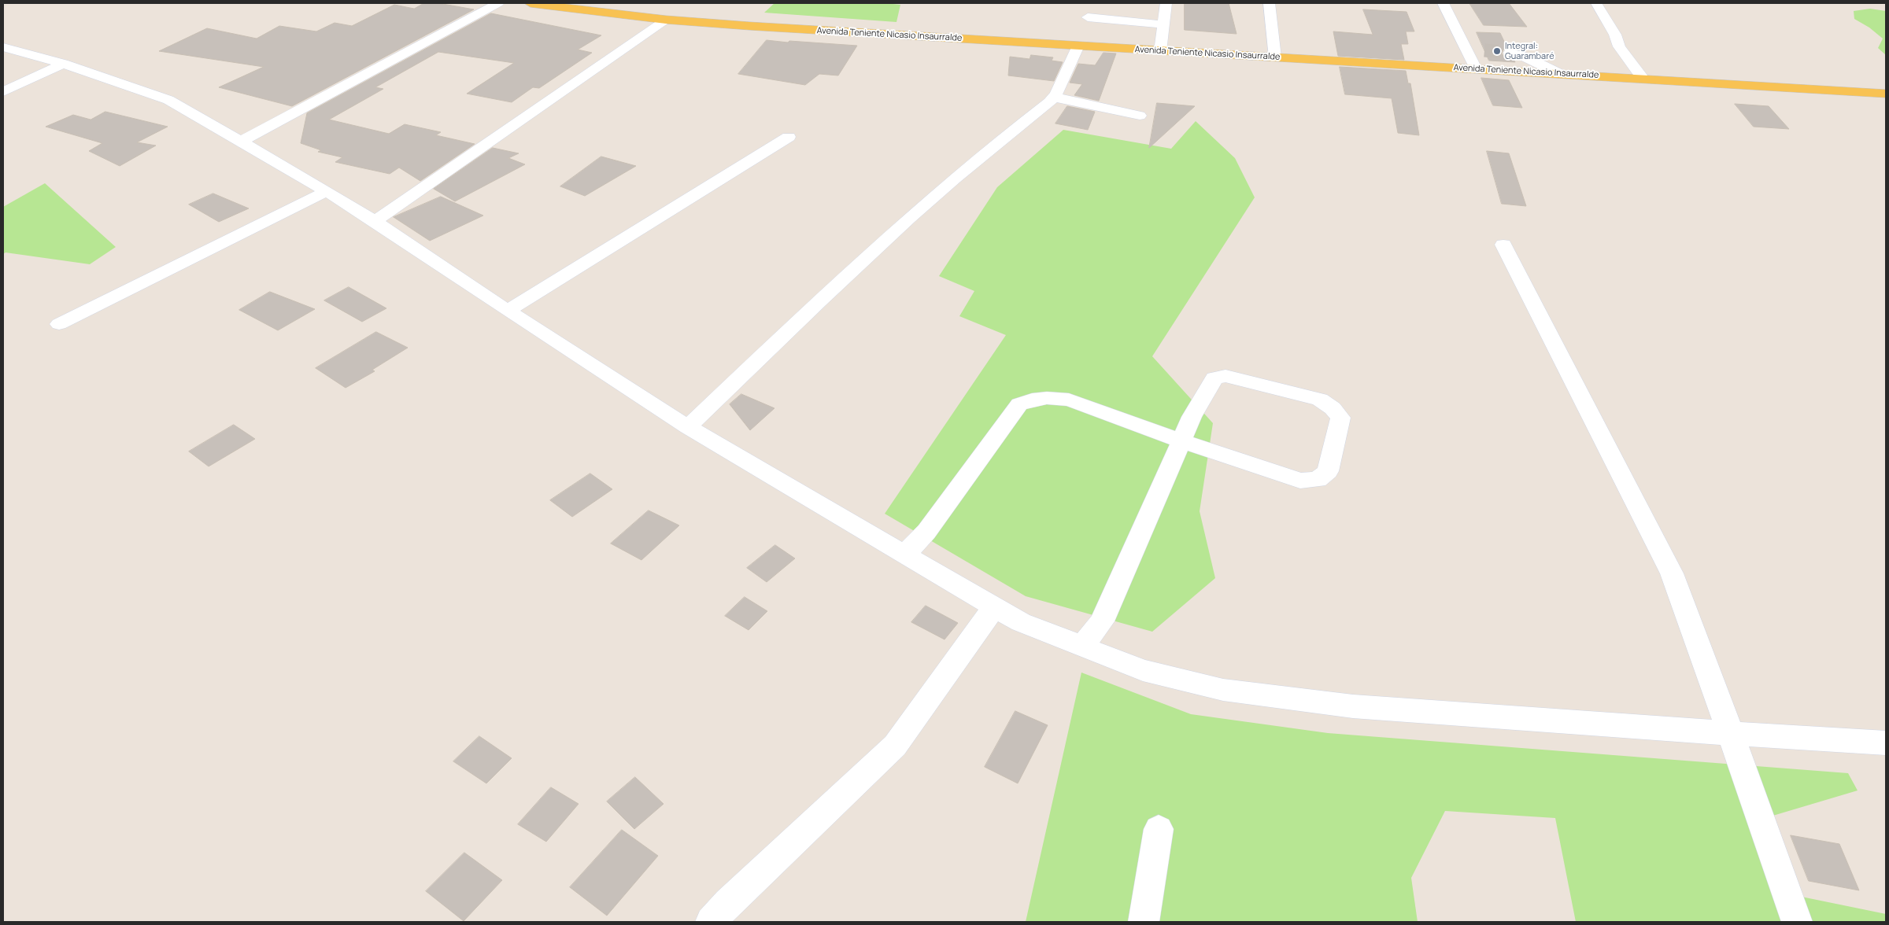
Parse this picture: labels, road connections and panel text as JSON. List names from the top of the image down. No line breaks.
{"streets":{"main road":["Avenida Teniente Nicasio Insaurralde"]},"places":["Integral: Guarambaré"]}
